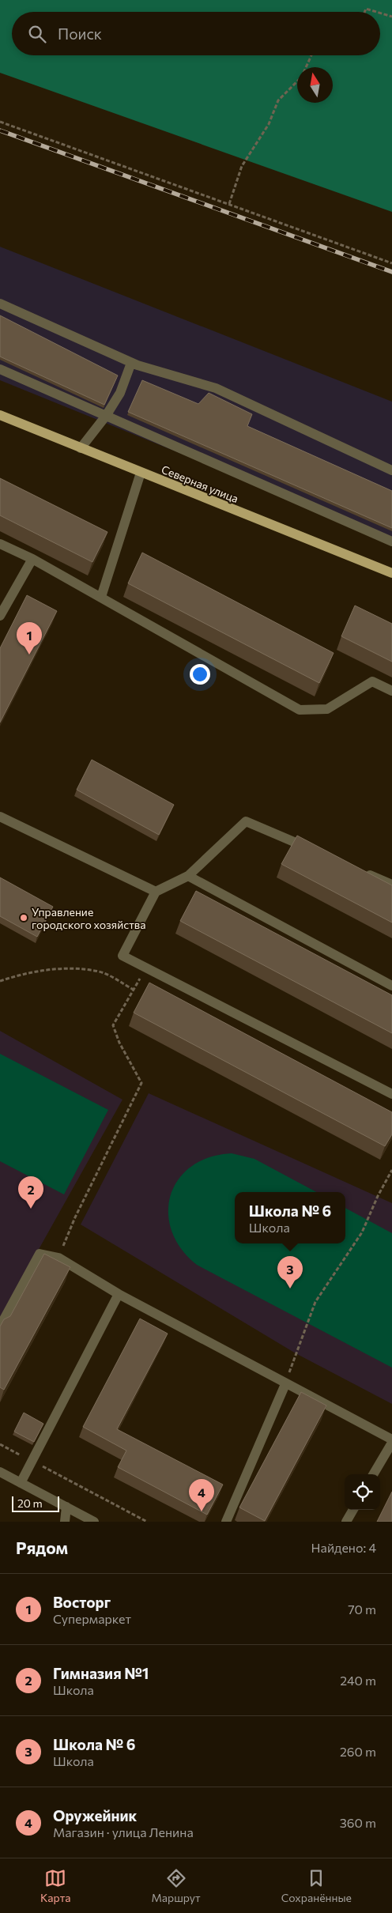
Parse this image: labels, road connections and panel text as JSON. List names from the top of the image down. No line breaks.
{"streets":{"main road":["Северная улица"]},"places":["Управление городского хозяйства"],"scale_bar":"20 m","north":"top","page":{"search":"Поиск","pins":["1","2","3","4"],"popup":["Школа № 6","Школа"],"scale":"20 m","heading":["Рядом","Найдено: 4"],"list":[{"mark":"1","name":"Восторг","note":"Супермаркет","value":"70 m"},{"mark":"2","name":"Гимназия №1","note":"Школа","value":"240 m"},{"mark":"3","name":"Школа № 6","note":"Школа","value":"260 m"},{"mark":"4","name":"Оружейник","note":"Магазин · улица Ленина","value":"360 m"}],"nav":["Карта","Маршрут","Сохранённые"]}}
